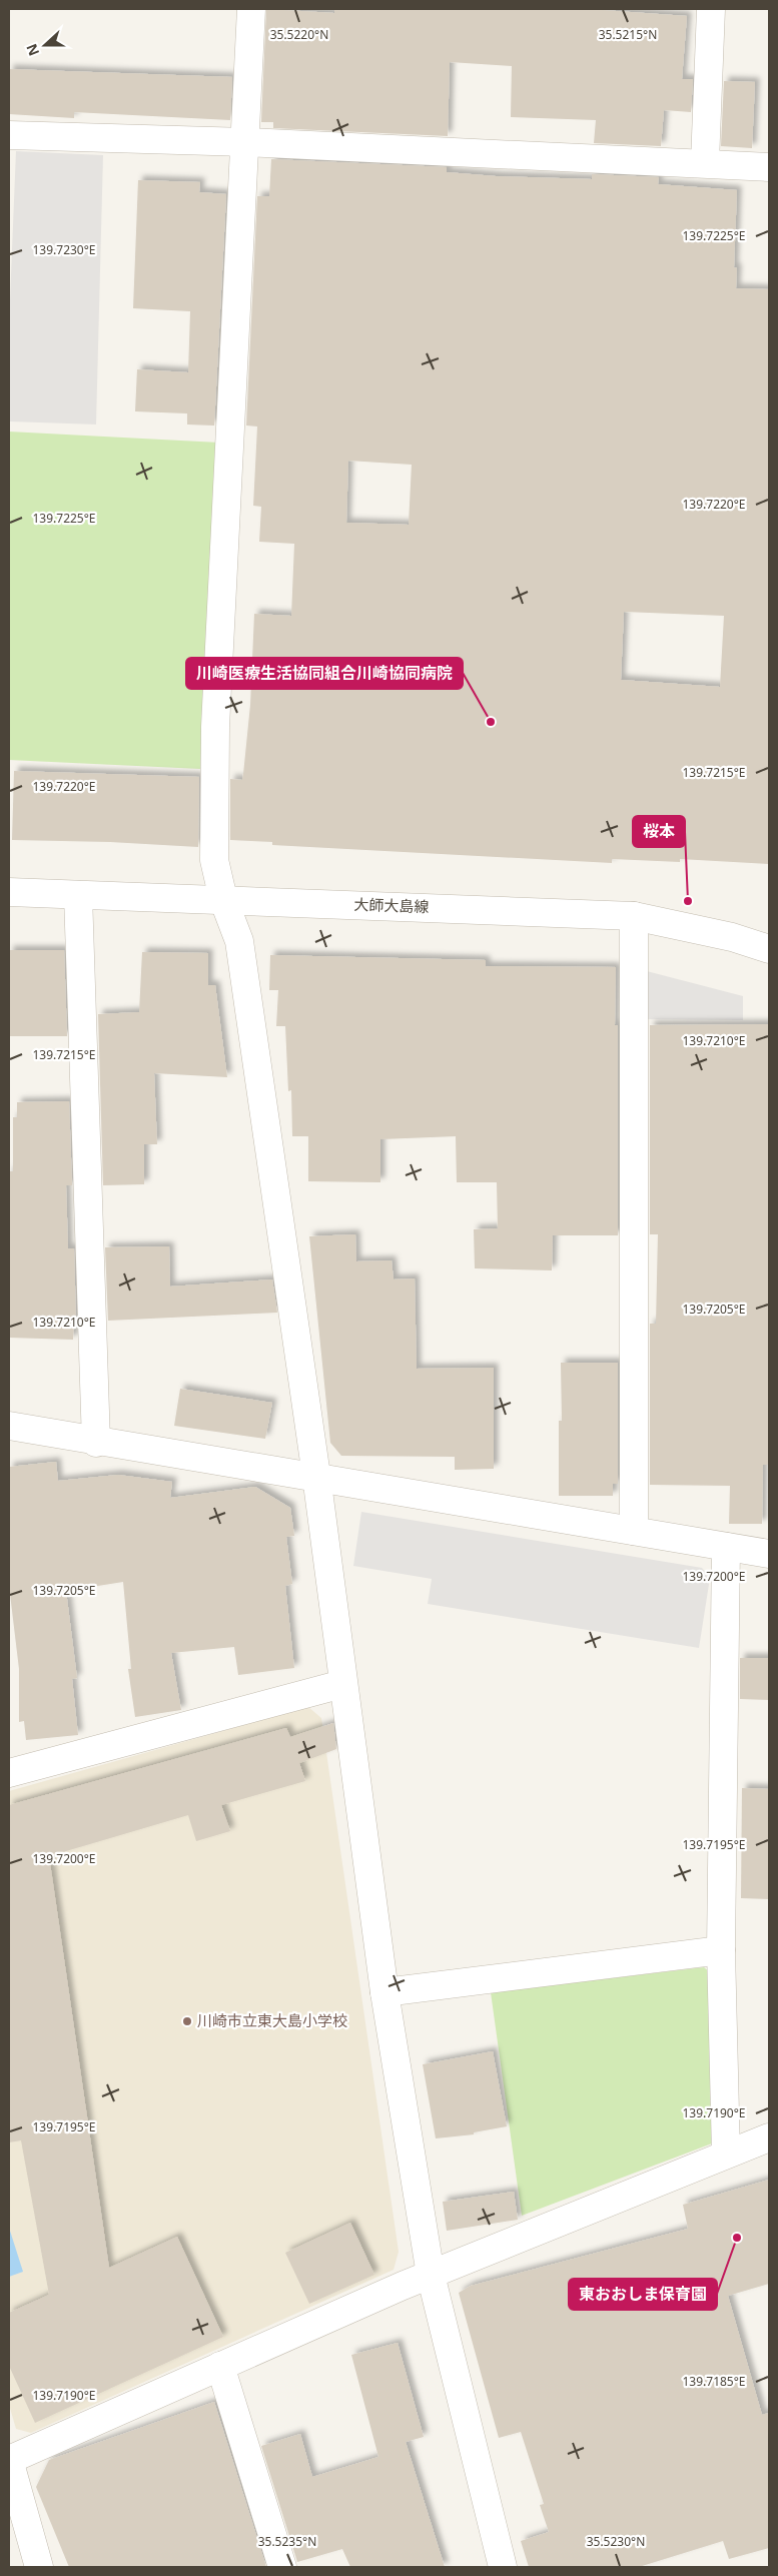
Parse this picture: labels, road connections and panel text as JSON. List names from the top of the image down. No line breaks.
{"streets":{"street":["大師大島線"]},"places":["川崎医療生活協同組合川崎協同病院","桜本","川崎市立東大島小学校","東おおしま保育園"],"north":"left","coordinates":["35.5220°N","35.5215°N","139.7225°E","139.7230°E","139.7220°E","139.7215°E","139.7210°E","139.7205°E","139.7200°E","139.7195°E","139.7190°E","139.7185°E","35.5235°N","35.5230°N"]}
